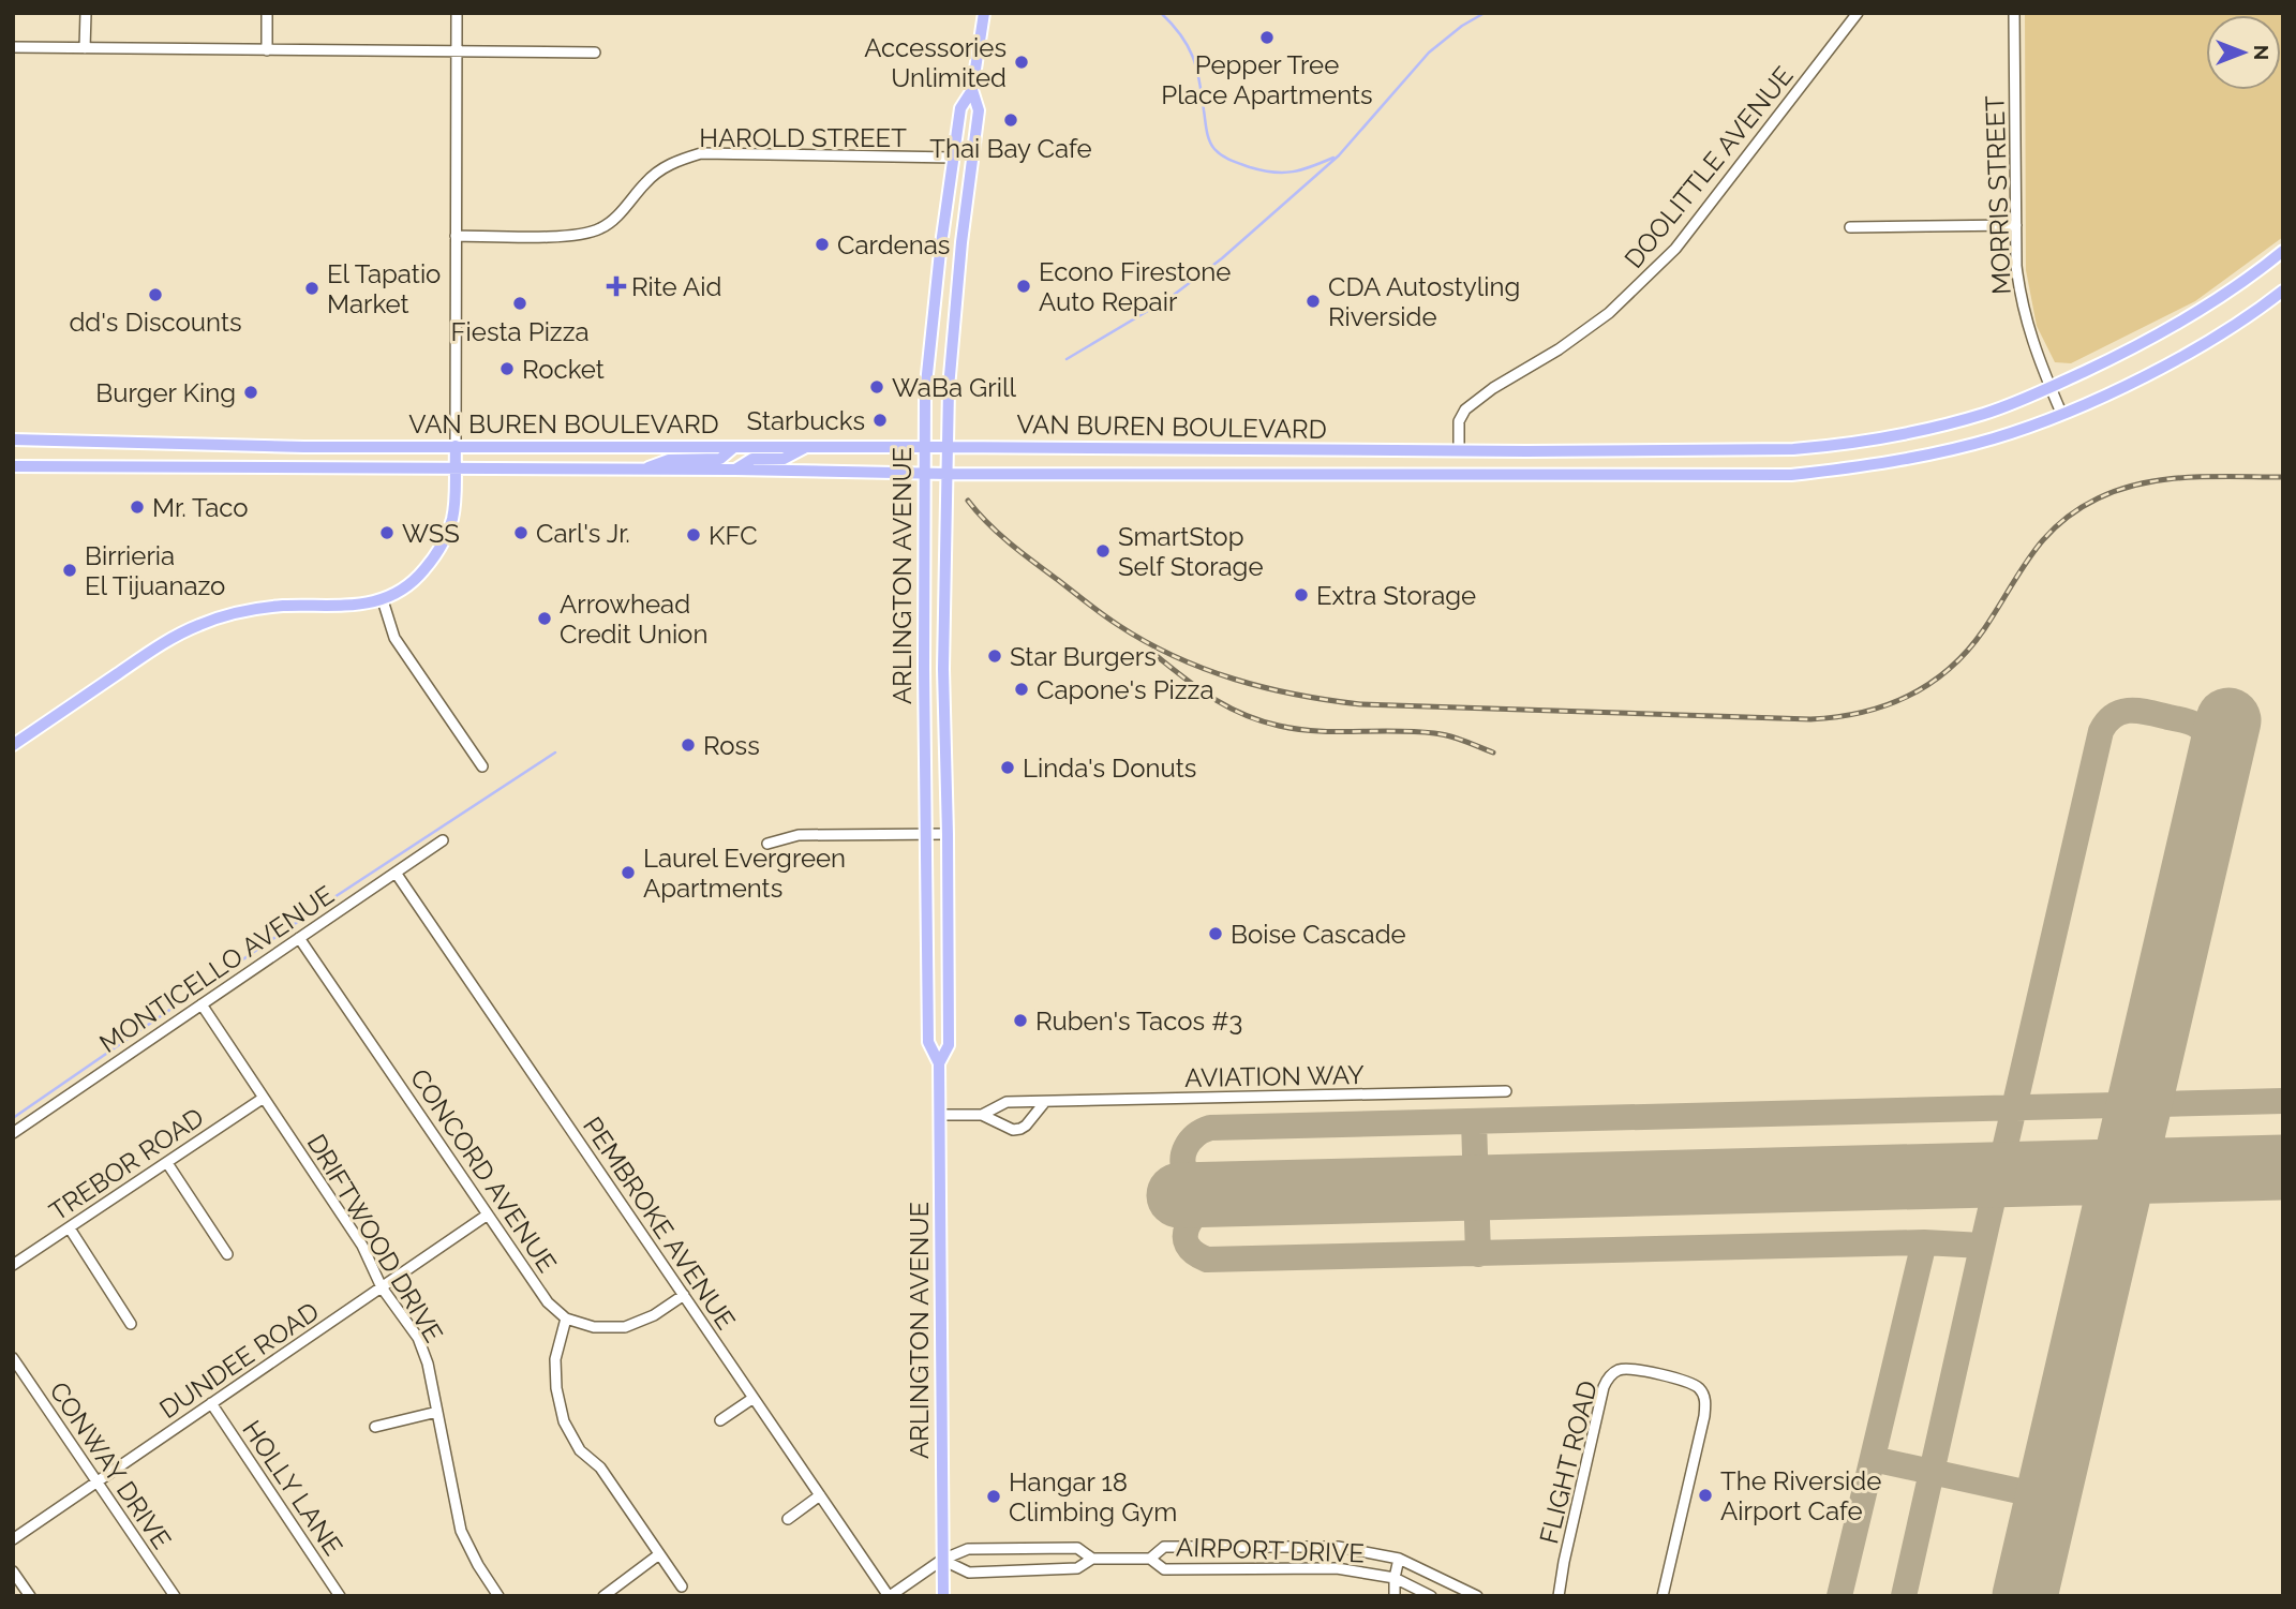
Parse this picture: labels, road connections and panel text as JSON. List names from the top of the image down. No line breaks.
{"streets":{"main road":["VAN BUREN BOULEVARD","ARLINGTON AVENUE"],"street":["HAROLD STREET","DOOLITTLE AVENUE","MORRIS STREET","MONTICELLO AVENUE","AVIATION WAY","TREBOR ROAD","CONCORD AVENUE","PEMBROKE AVENUE","DRIFTWOOD DRIVE","DUNDEE ROAD","FLIGHT ROAD","CONWAY DRIVE","HOLLY LANE","AIRPORT DRIVE"]},"crossings":[["HAROLD STREET","ARLINGTON AVENUE"],["DOOLITTLE AVENUE","VAN BUREN BOULEVARD"],["MORRIS STREET","VAN BUREN BOULEVARD"],["VAN BUREN BOULEVARD","ARLINGTON AVENUE"],["ARLINGTON AVENUE","AVIATION WAY"],["ARLINGTON AVENUE","AIRPORT DRIVE"],["MONTICELLO AVENUE","CONCORD AVENUE"],["MONTICELLO AVENUE","PEMBROKE AVENUE"],["MONTICELLO AVENUE","DRIFTWOOD DRIVE"],["TREBOR ROAD","DRIFTWOOD DRIVE"],["CONCORD AVENUE","DUNDEE ROAD"],["DRIFTWOOD DRIVE","DUNDEE ROAD"],["DUNDEE ROAD","CONWAY DRIVE"],["DUNDEE ROAD","HOLLY LANE"]],"places":{"other":["Pepper Tree Place Apartments","Accessories Unlimited","Thai Bay Cafe","Cardenas","Econo Firestone Auto Repair","El Tapatio Market","dd's Discounts","CDA Autostyling Riverside","Fiesta Pizza","Rocket","WaBa Grill","Burger King","Starbucks","Mr. Taco","WSS","Carl's Jr.","KFC","SmartStop Self Storage","Birrieria El Tijuanazo","Extra Storage","Arrowhead Credit Union","Star Burgers","Capone's Pizza","Ross","Linda's Donuts","Laurel Evergreen Apartments","Boise Cascade","Ruben's Tacos #3","The Riverside Airport Cafe","Hangar 18 Climbing Gym"],"health":["Rite Aid"]},"north":"right"}
